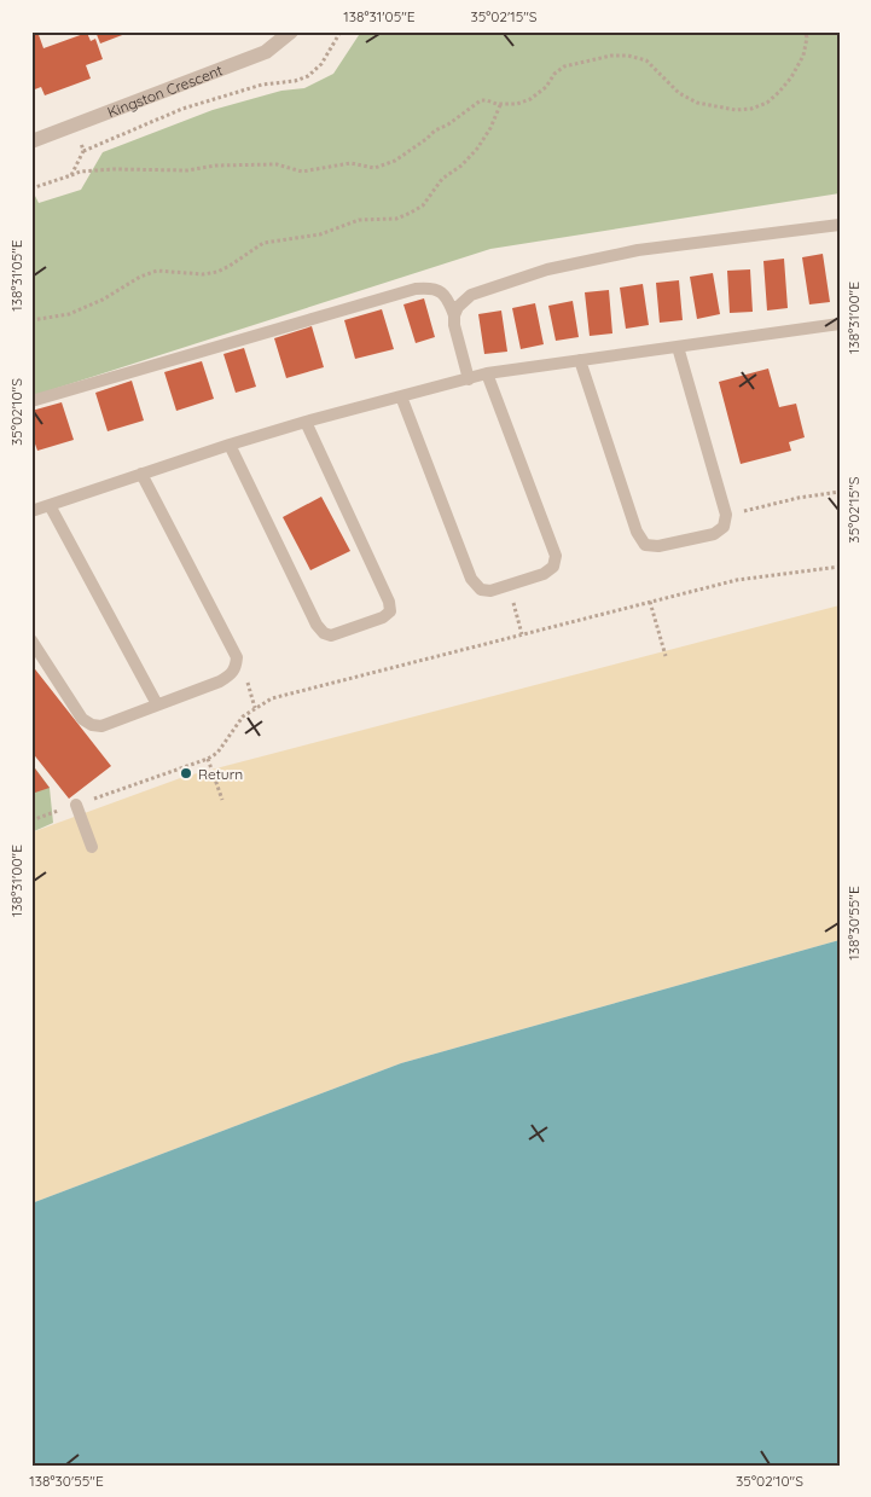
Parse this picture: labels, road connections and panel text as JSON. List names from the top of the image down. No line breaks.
{"streets":{"street":["Kingston Crescent"]},"places":["Return"],"coordinates":["138°31'05\"E","35°02'15\"S","138°31'00\"E","35°02'10\"S","138°30'55\"E"]}
